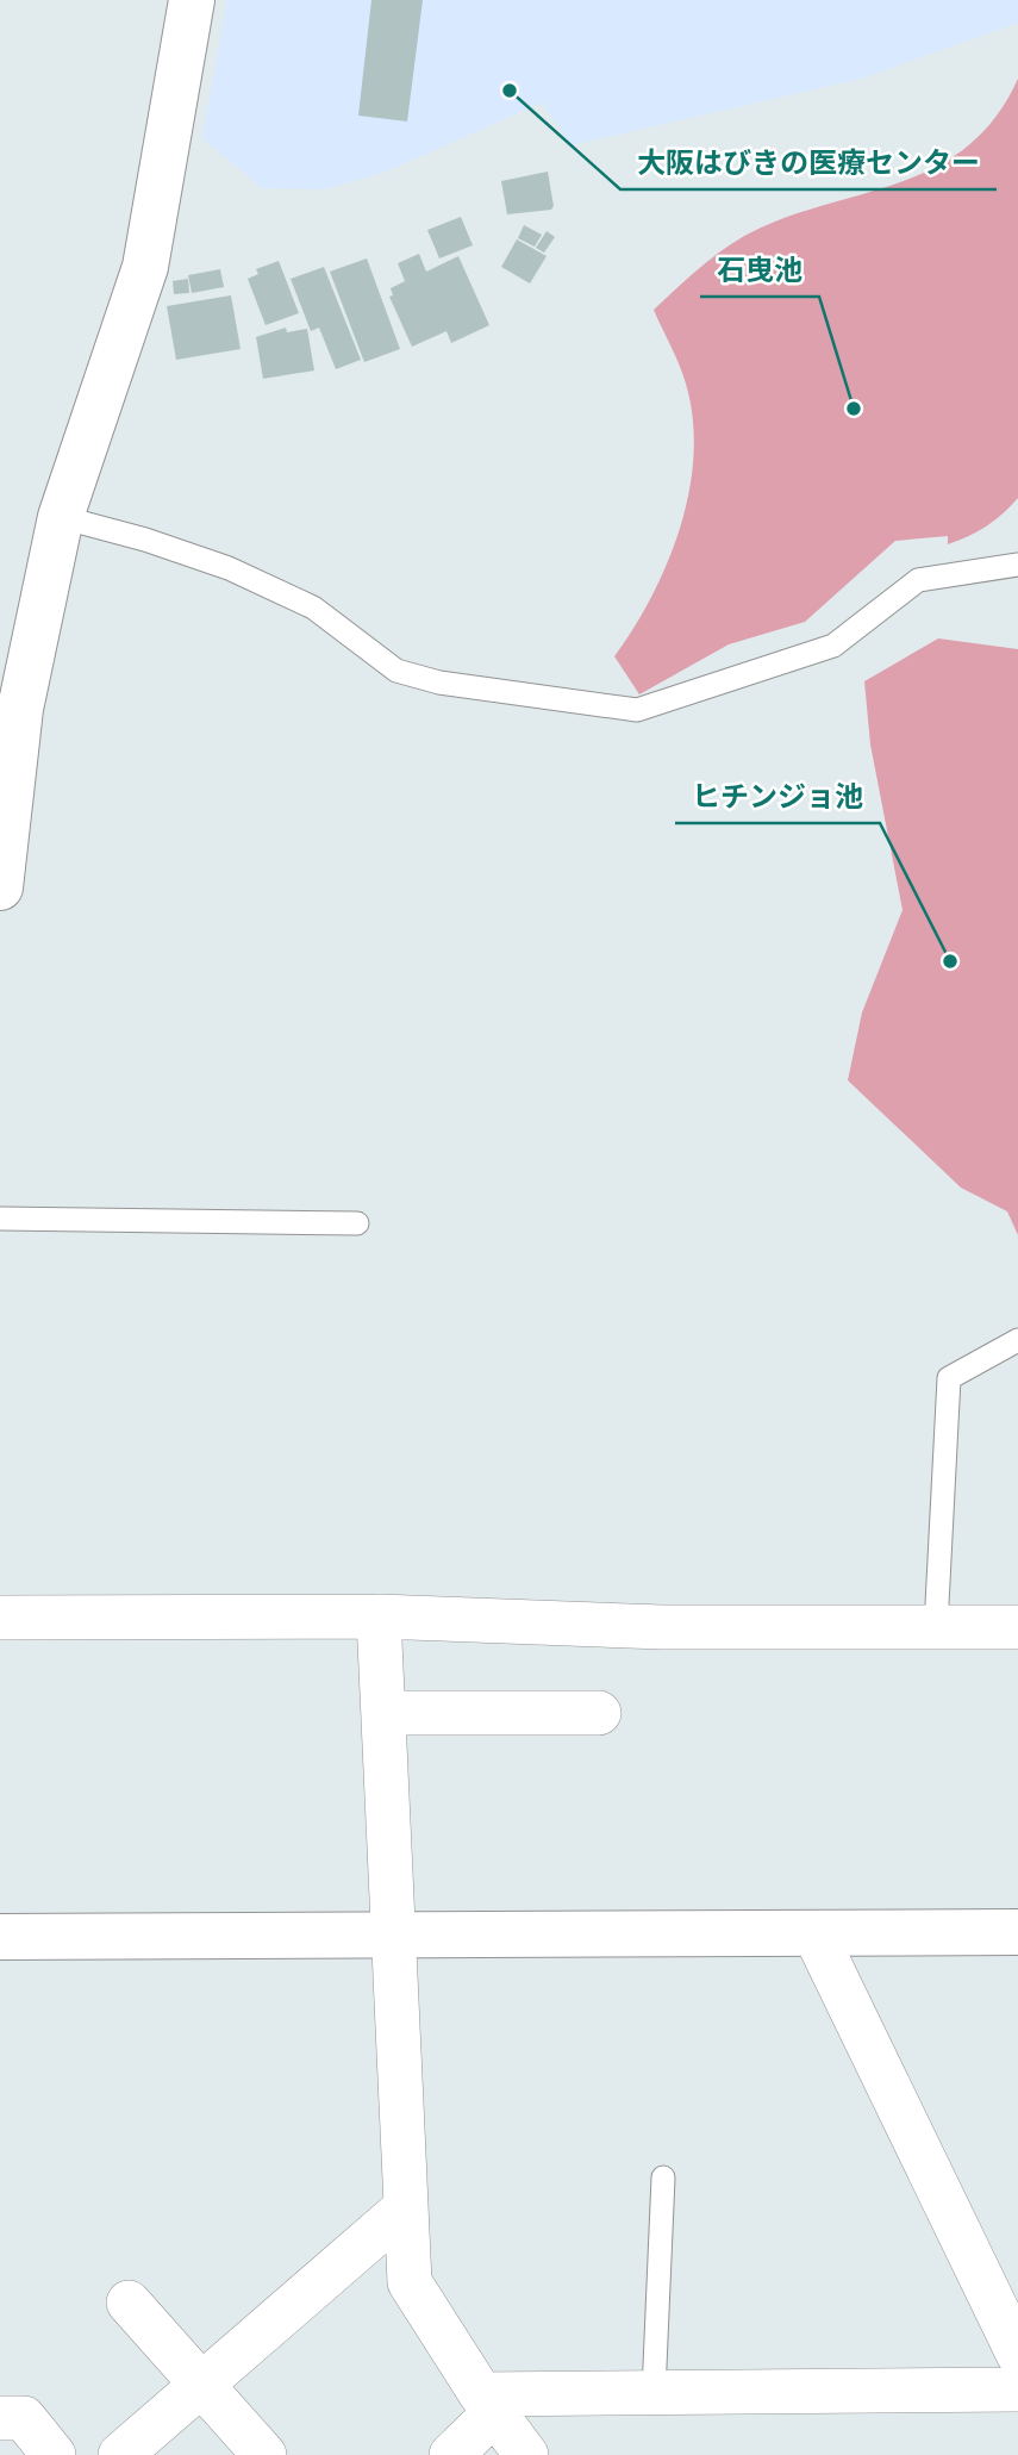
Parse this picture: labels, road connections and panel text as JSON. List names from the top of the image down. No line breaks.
{"places":["大阪はびきの医療センター","石曳池","ヒチンジョ池"]}
